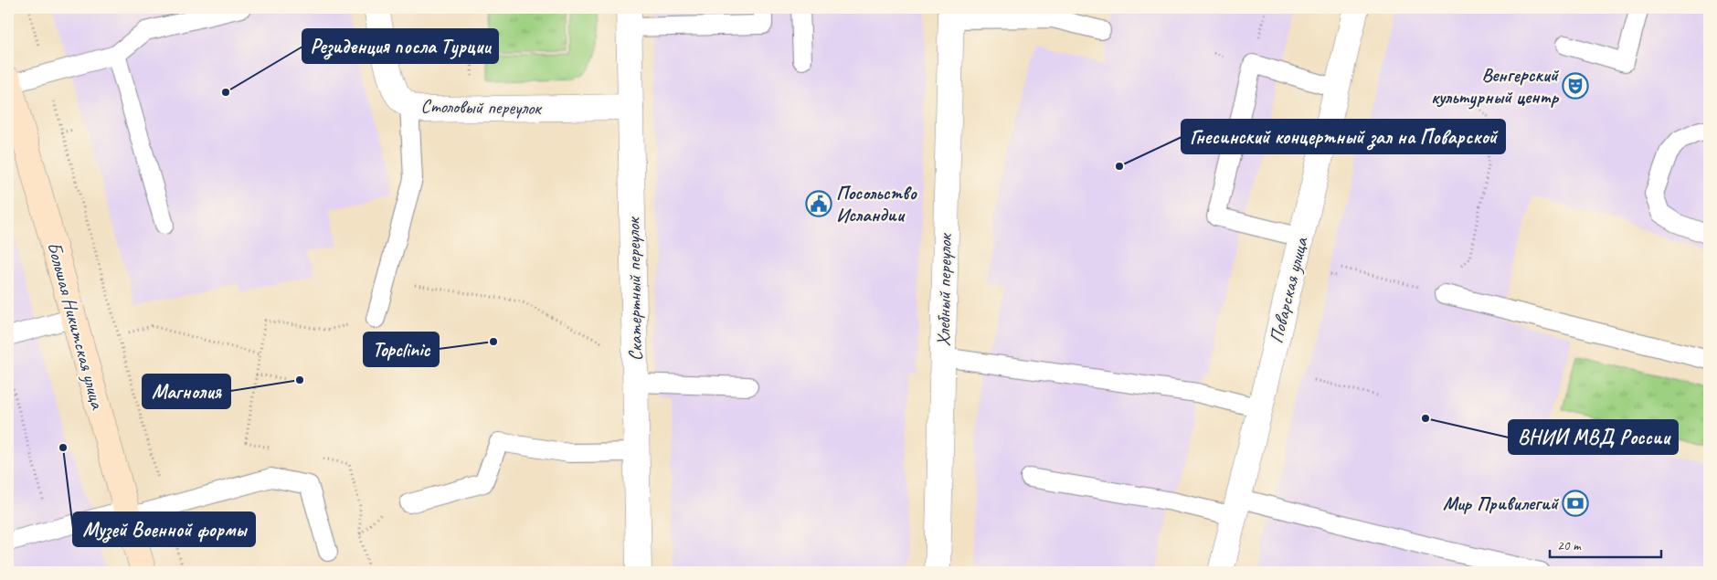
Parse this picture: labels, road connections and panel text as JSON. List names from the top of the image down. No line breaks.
{"streets":{"street":["Столовый переулок","Скатертный переулок","Хлебный переулок","Поварская улица","Большая Никитская улица"]},"crossings":[["Столовый переулок","Скатертный переулок"]],"places":{"theatre":["Венгерский культурный центр"],"other":["Резиденция посла Турции","Гнесинский концертный зал на Поварской","Topclinic","Магнолия","ВНИИ МВД России","Музей Военной формы"],"public building":["Посольство Исландии"],"bank":["Мир Привилегий"]},"scale_bar":"20 m"}
